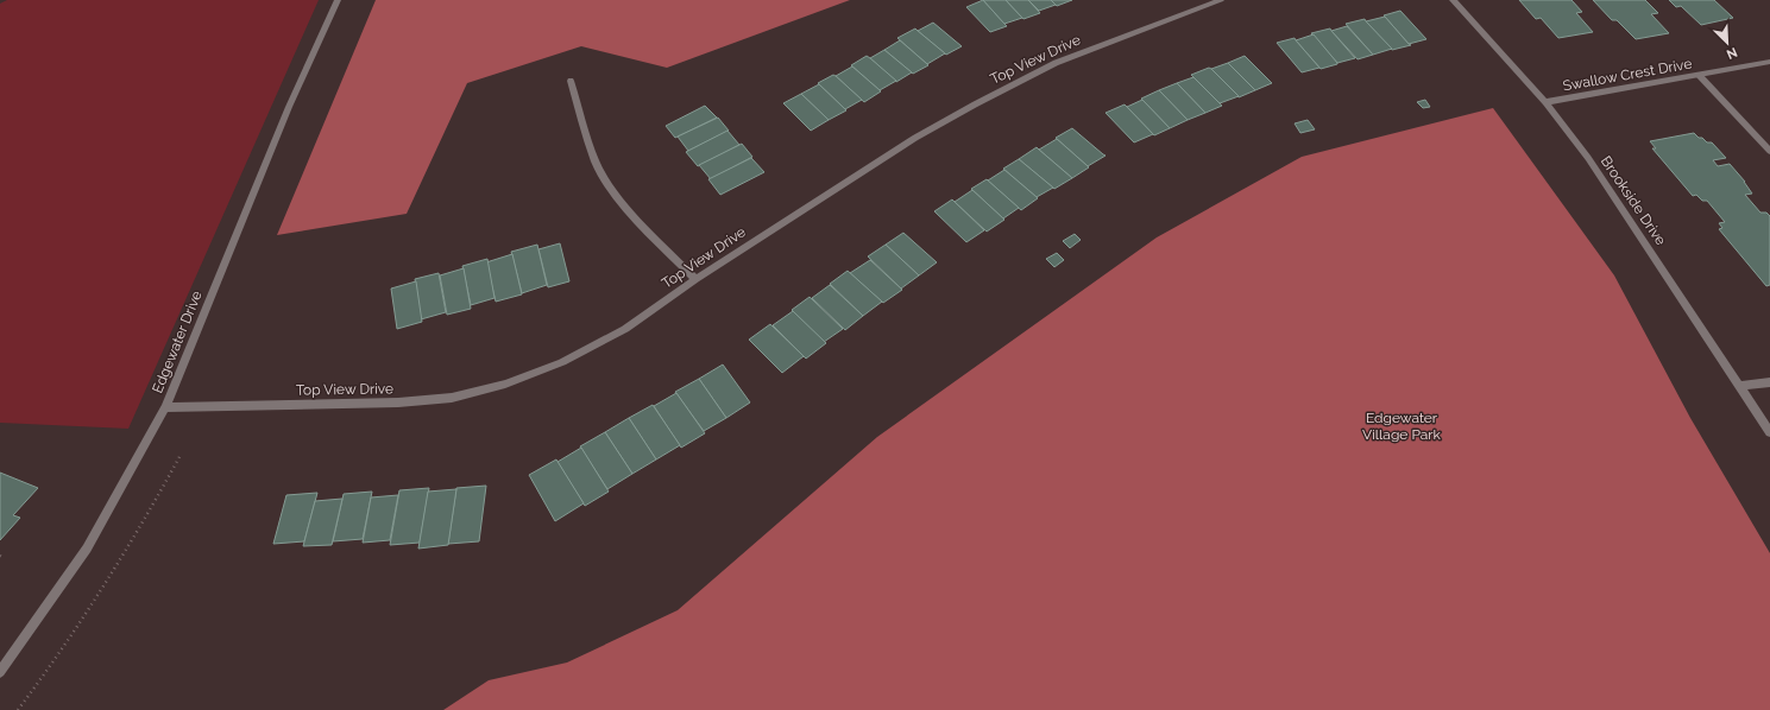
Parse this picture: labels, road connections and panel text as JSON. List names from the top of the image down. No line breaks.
{"streets":{"street":["Top View Drive","Swallow Crest Drive","Brookside Drive","Edgewater Drive"]},"crossings":[["Top View Drive","Edgewater Drive"],["Swallow Crest Drive","Brookside Drive"]],"parks":["Edgewater Village Park"],"north":"bottom right"}
